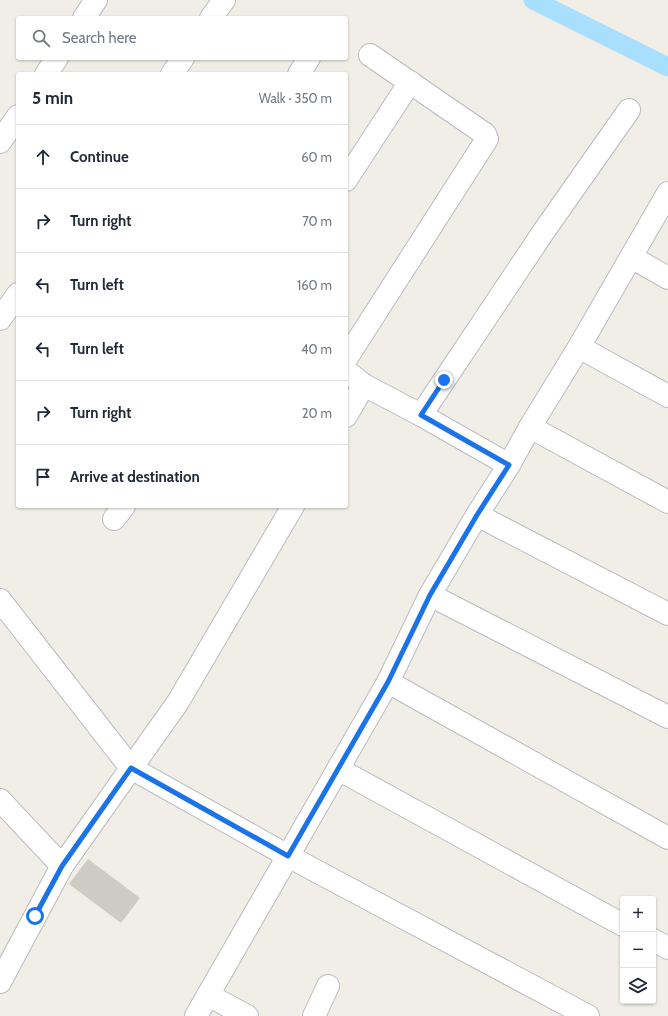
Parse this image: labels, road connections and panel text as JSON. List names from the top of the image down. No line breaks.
{"page":{"search":"Search here","heading":["5 min","Walk · 350 m"],"list":[["Continue","60 m"],["Turn right","70 m"],["Turn left","160 m"],["Turn left","40 m"],["Turn right","20 m"],"Arrive at destination"],"map_buttons":["+","−"]}}
